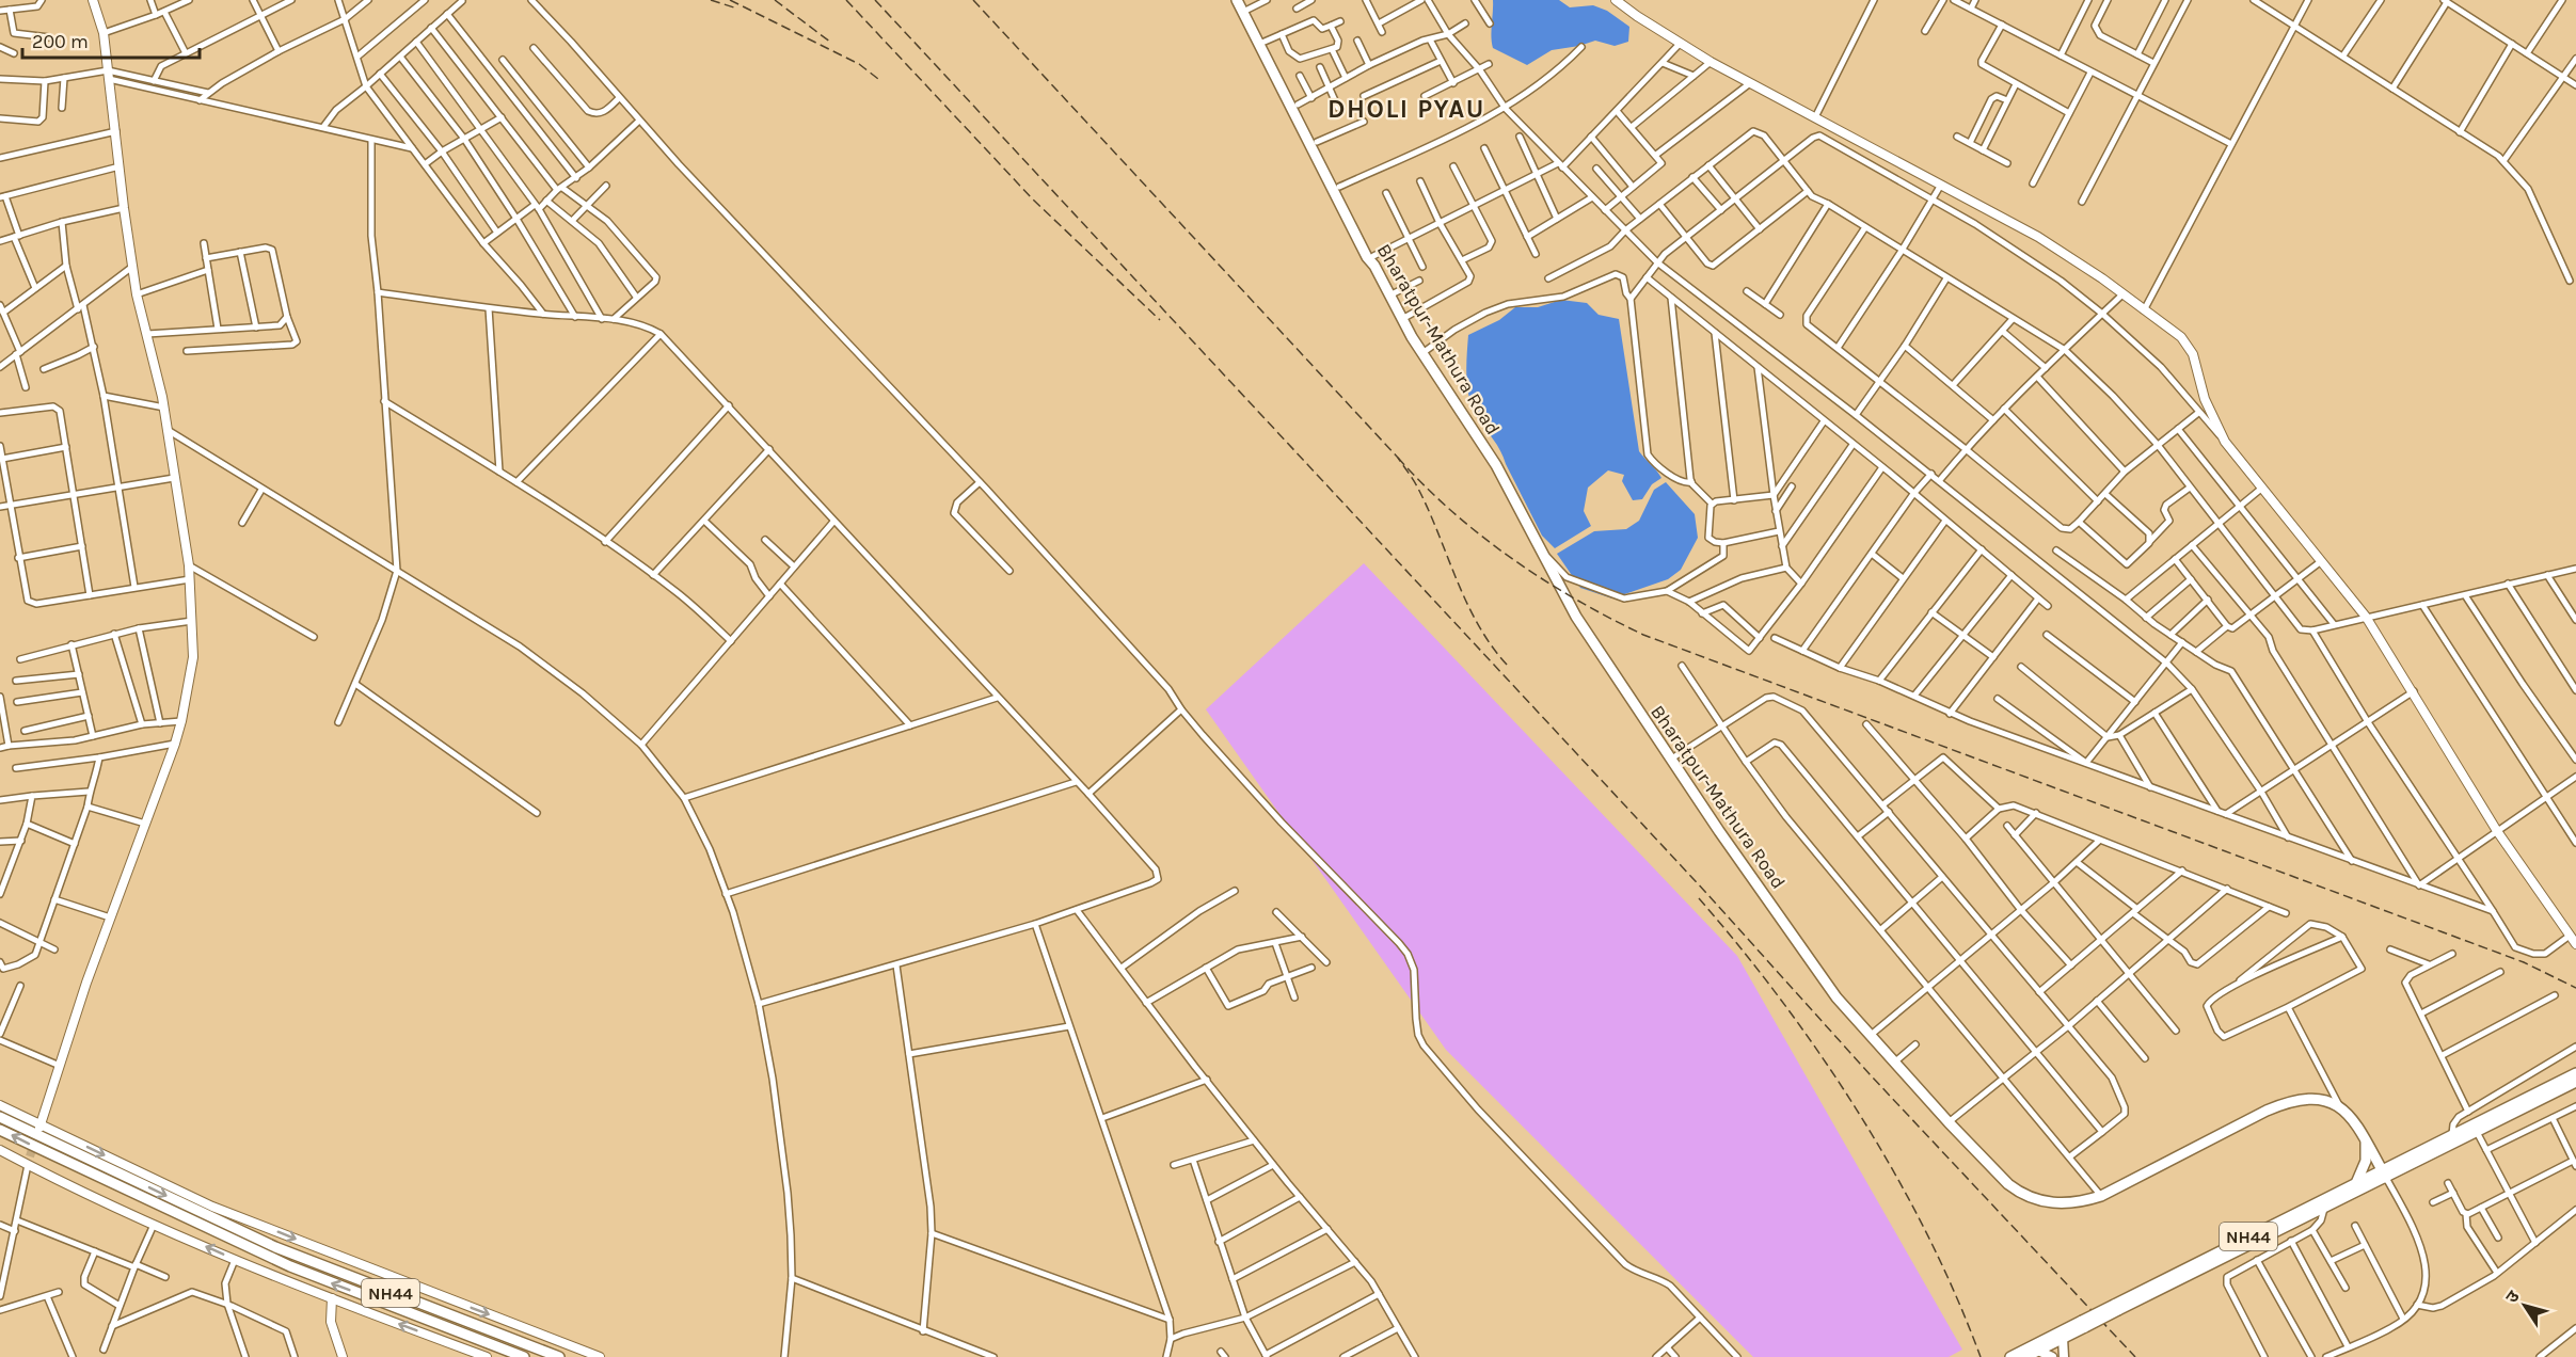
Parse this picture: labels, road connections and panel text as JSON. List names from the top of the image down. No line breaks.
{"streets":{"highway":["Bharatpur-Mathura Road","NH44"]},"districts":["DHOLI PYAU"],"scale_bar":"200 m","north":"top left"}
